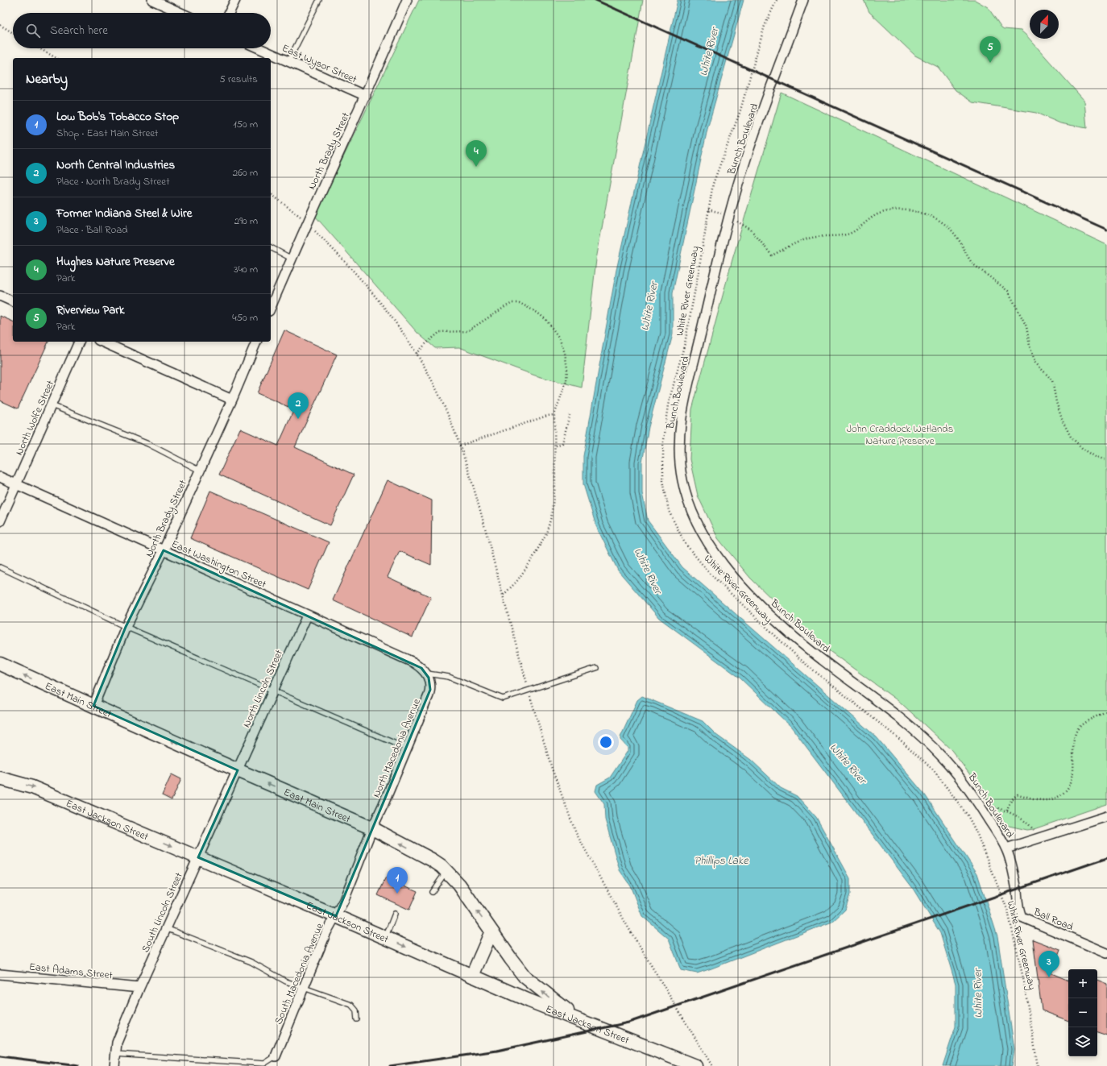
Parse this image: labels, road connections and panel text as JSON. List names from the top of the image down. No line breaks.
{"streets":{"main road":["East Main Street","East Jackson Street"],"street":["East Wysor Street","Bunch Boulevard","North Brady Street","North Wolfe Street","East Washington Street","North Lincoln Street","North Macedonia Avenue","South Lincoln Street","Ball Road","East Adams Street","South Macedonia Avenue"],"path":["White River Greenway"]},"crossings":[["East Wysor Street","North Brady Street"],["Bunch Boulevard","Ball Road"],["North Brady Street","East Washington Street"],["North Brady Street","East Main Street"],["North Wolfe Street","East Washington Street"],["East Washington Street","North Lincoln Street"],["East Washington Street","North Macedonia Avenue"],["North Lincoln Street","East Main Street"],["North Lincoln Street","South Lincoln Street"],["East Main Street","North Macedonia Avenue"],["East Main Street","East Jackson Street"],["East Main Street","South Lincoln Street"],["East Main Street","South Macedonia Avenue"],["North Macedonia Avenue","South Macedonia Avenue"],["East Jackson Street","South Lincoln Street"],["East Jackson Street","South Macedonia Avenue"],["South Lincoln Street","East Adams Street"]],"one_way":["East Main Street","East Jackson Street"],"water":["White River","Phillips Lake"],"parks":["John Craddock Wetlands Nature Preserve"],"north":"top right","page":{"search":"Search here","pins":["5","4","2","1","3"],"heading":["Nearby","5 results"],"list":[{"mark":"1","name":"Low Bob's Tobacco Stop","note":"Shop · East Main Street","value":"150 m"},{"mark":"2","name":"North Central Industries","note":"Place · North Brady Street","value":"260 m"},{"mark":"3","name":"Former Indiana Steel & Wire","note":"Place · Ball Road","value":"290 m"},{"mark":"4","name":"Hughes Nature Preserve","note":"Park","value":"340 m"},{"mark":"5","name":"Riverview Park","note":"Park","value":"450 m"}],"map_buttons":["+","−"]}}
